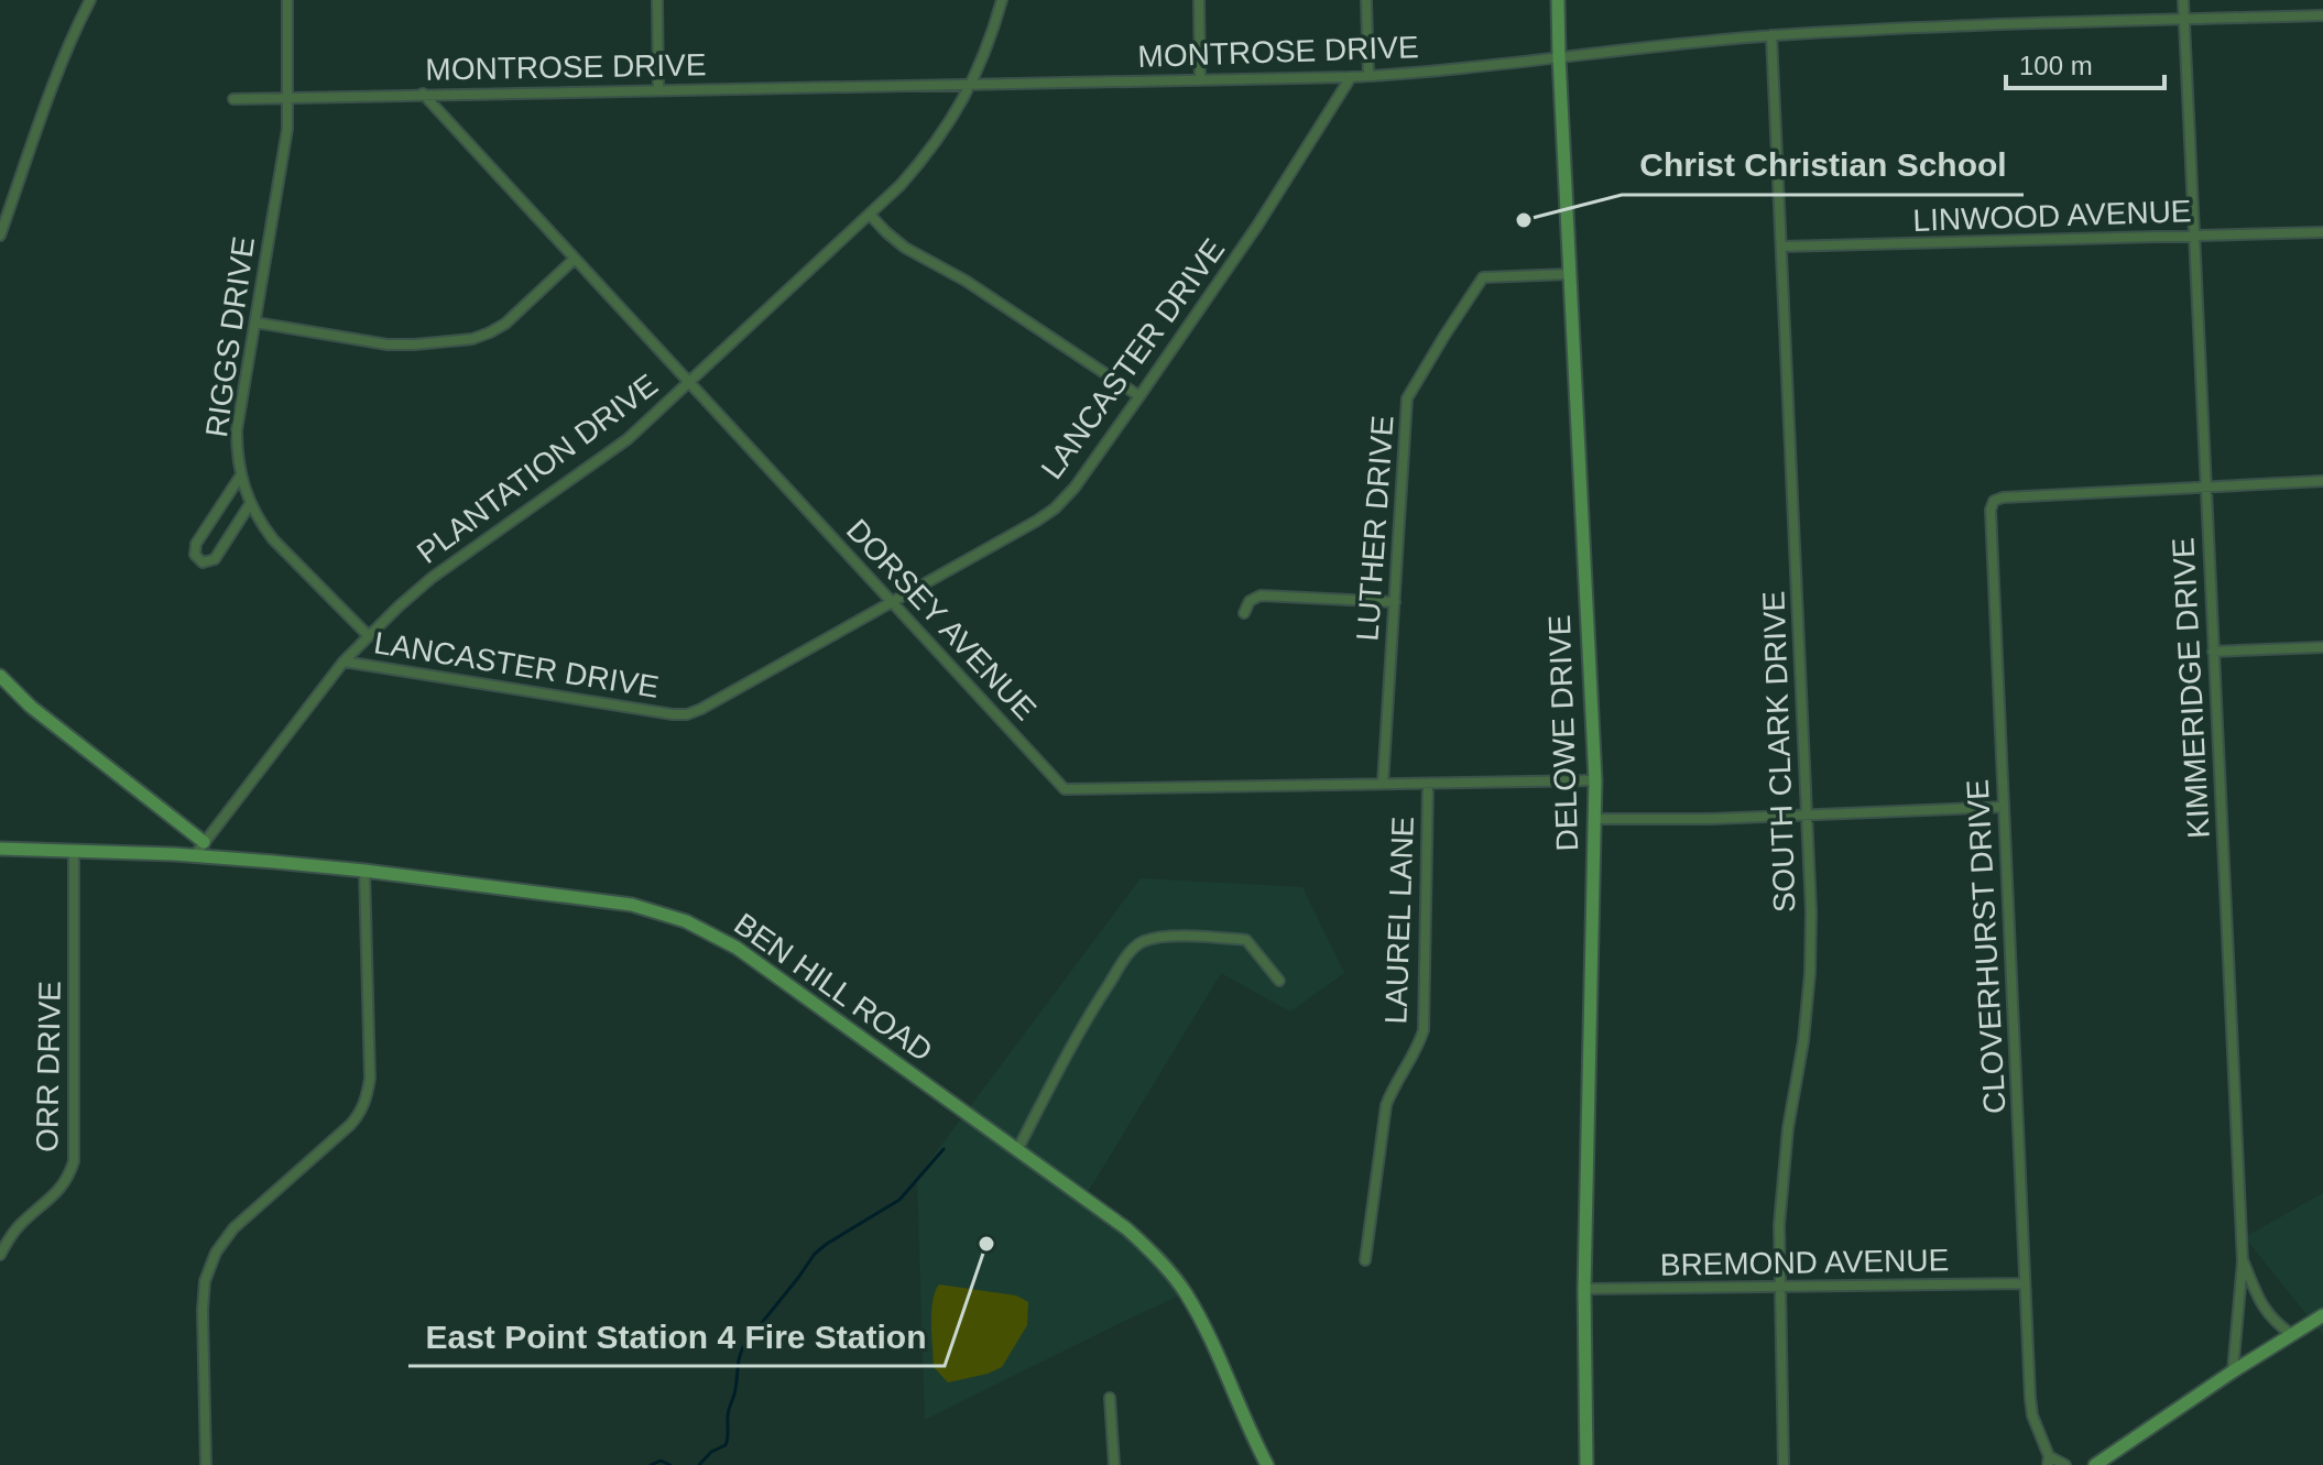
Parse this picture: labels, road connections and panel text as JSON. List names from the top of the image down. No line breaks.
{"streets":{"street":["MONTROSE DRIVE","LINWOOD AVENUE","RIGGS DRIVE","LANCASTER DRIVE","PLANTATION DRIVE","LUTHER DRIVE","DORSEY AVENUE","KIMMERIDGE DRIVE","DELOWE DRIVE","SOUTH CLARK DRIVE","LAUREL LANE","CLOVERHURST DRIVE","BEN HILL ROAD","ORR DRIVE","BREMOND AVENUE"]},"crossings":[["MONTROSE DRIVE","RIGGS DRIVE"],["MONTROSE DRIVE","LANCASTER DRIVE"],["MONTROSE DRIVE","PLANTATION DRIVE"],["MONTROSE DRIVE","DORSEY AVENUE"],["MONTROSE DRIVE","KIMMERIDGE DRIVE"],["MONTROSE DRIVE","DELOWE DRIVE"],["MONTROSE DRIVE","SOUTH CLARK DRIVE"],["LINWOOD AVENUE","KIMMERIDGE DRIVE"],["LINWOOD AVENUE","SOUTH CLARK DRIVE"],["RIGGS DRIVE","PLANTATION DRIVE"],["LANCASTER DRIVE","PLANTATION DRIVE"],["LANCASTER DRIVE","DORSEY AVENUE"],["PLANTATION DRIVE","DORSEY AVENUE"],["PLANTATION DRIVE","BEN HILL ROAD"],["LUTHER DRIVE","DORSEY AVENUE"],["LUTHER DRIVE","DELOWE DRIVE"],["DORSEY AVENUE","DELOWE DRIVE"],["DORSEY AVENUE","LAUREL LANE"],["KIMMERIDGE DRIVE","CLOVERHURST DRIVE"],["DELOWE DRIVE","BREMOND AVENUE"],["SOUTH CLARK DRIVE","BREMOND AVENUE"],["CLOVERHURST DRIVE","BREMOND AVENUE"],["BEN HILL ROAD","ORR DRIVE"]],"places":["Christ Christian School","East Point Station 4 Fire Station"],"scale_bar":"100 m"}
